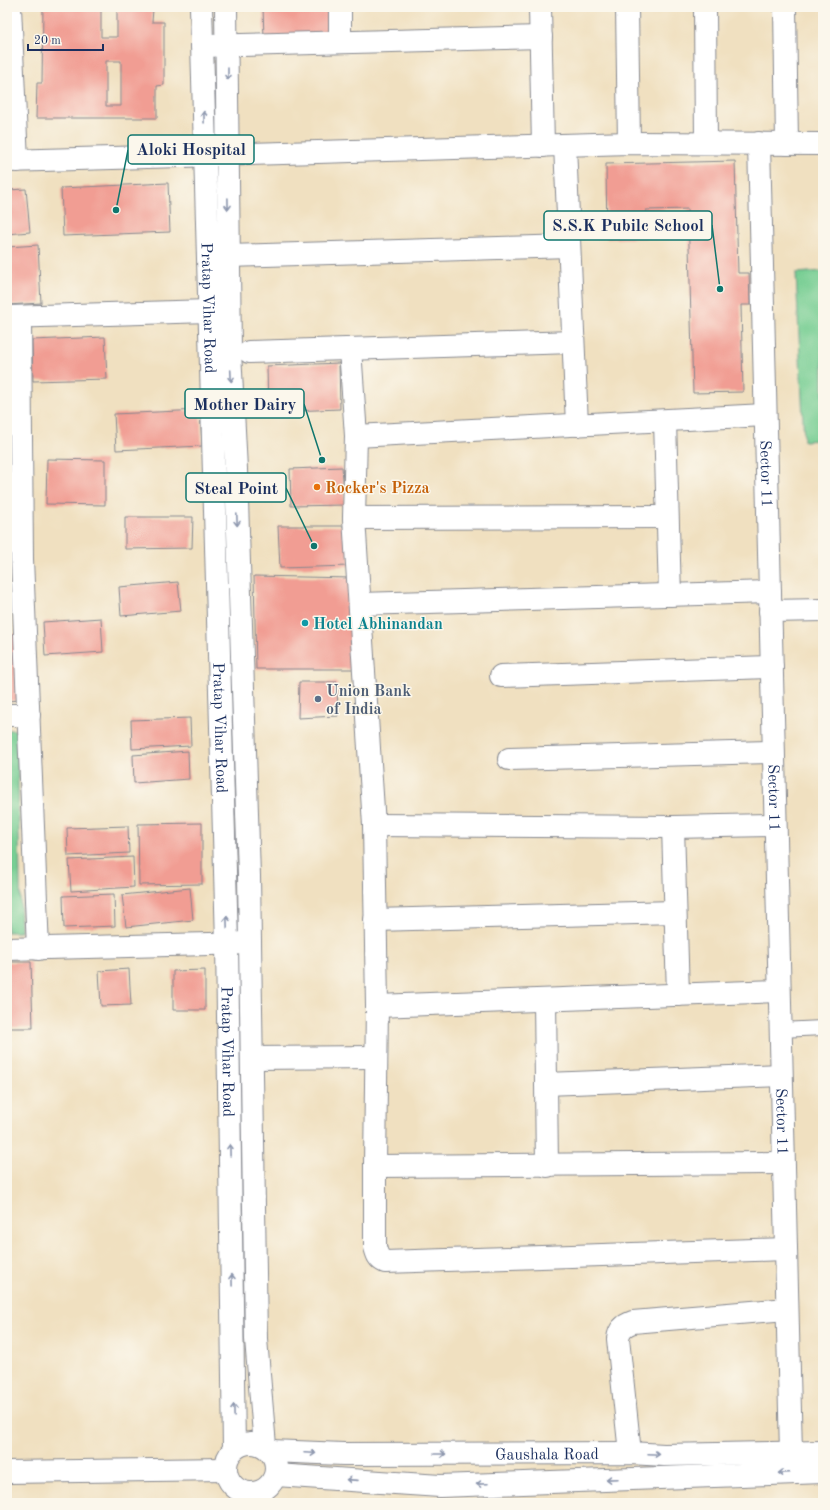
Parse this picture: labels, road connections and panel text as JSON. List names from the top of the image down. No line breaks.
{"streets":{"street":["Pratap Vihar Road","Sector 11","Gaushala Road"]},"crossings":[["Pratap Vihar Road","Gaushala Road"],["Sector 11","Gaushala Road"]],"places":["Aloki Hospital","S.S.K Pubilc School","Mother Dairy","Rocker's Pizza","Steal Point","Hotel Abhinandan","Union Bank of India"],"scale_bar":"20 m"}
